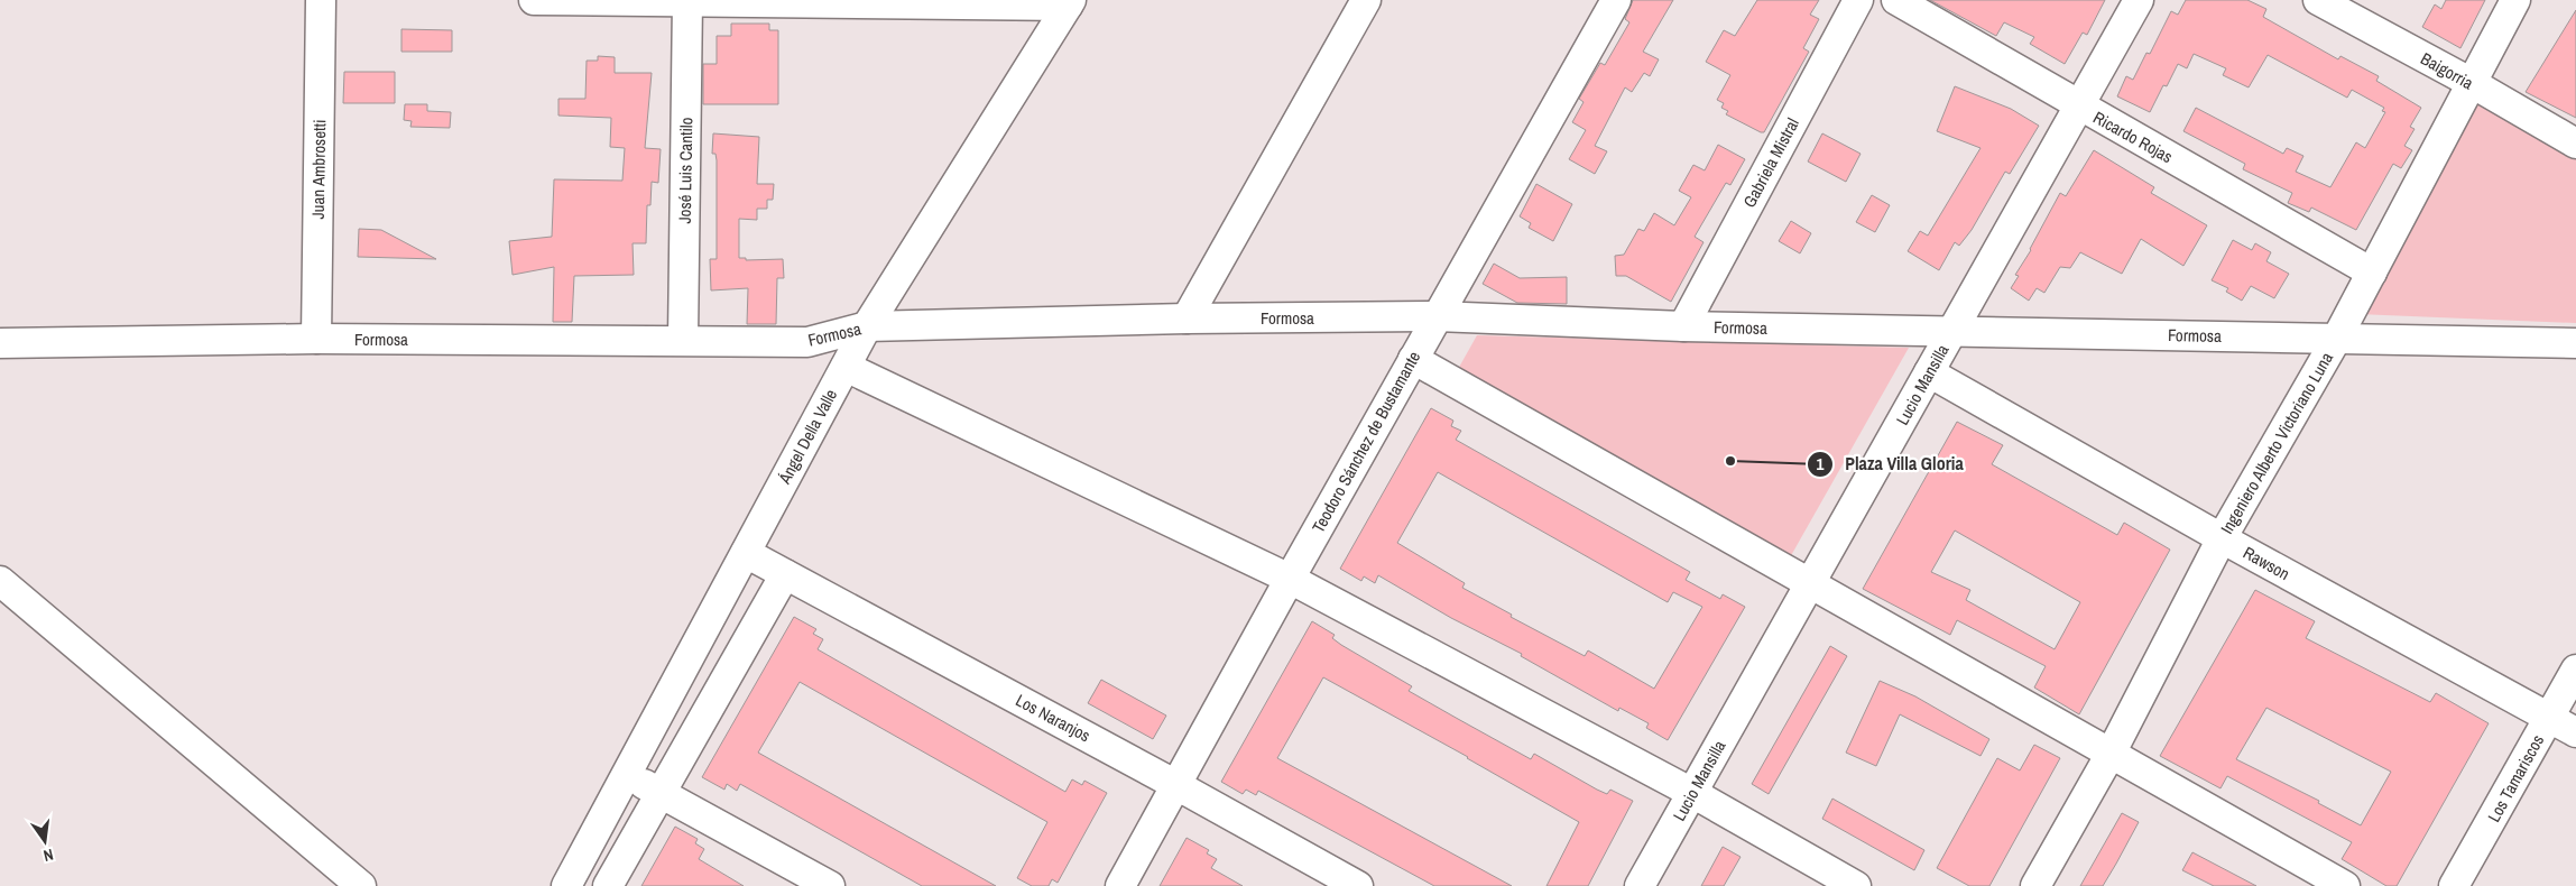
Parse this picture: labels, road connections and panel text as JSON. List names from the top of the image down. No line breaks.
{"streets":{"street":["Baigorria","Ricardo Rojas","Gabriela Mistral","Juan Ambrosetti","José Luis Cantilo","Formosa","Lucio Mansilla","Ángel Della Valle","Teodoro Sánchez de Bustamante","Ingeniero Alberto Victoriano Luna","Rawson","Los Naranjos","Los Tamariscos"]},"crossings":[["Baigorria","Ingeniero Alberto Victoriano Luna"],["Ricardo Rojas","Lucio Mansilla"],["Ricardo Rojas","Ingeniero Alberto Victoriano Luna"],["Gabriela Mistral","Formosa"],["Juan Ambrosetti","Formosa"],["José Luis Cantilo","Formosa"],["Formosa","Lucio Mansilla"],["Formosa","Ángel Della Valle"],["Formosa","Teodoro Sánchez de Bustamante"],["Formosa","Ingeniero Alberto Victoriano Luna"],["Lucio Mansilla","Rawson"],["Ángel Della Valle","Los Naranjos"],["Teodoro Sánchez de Bustamante","Los Naranjos"],["Ingeniero Alberto Victoriano Luna","Rawson"],["Rawson","Los Tamariscos"]],"places":["Plaza Villa Gloria"],"north":"bottom"}
